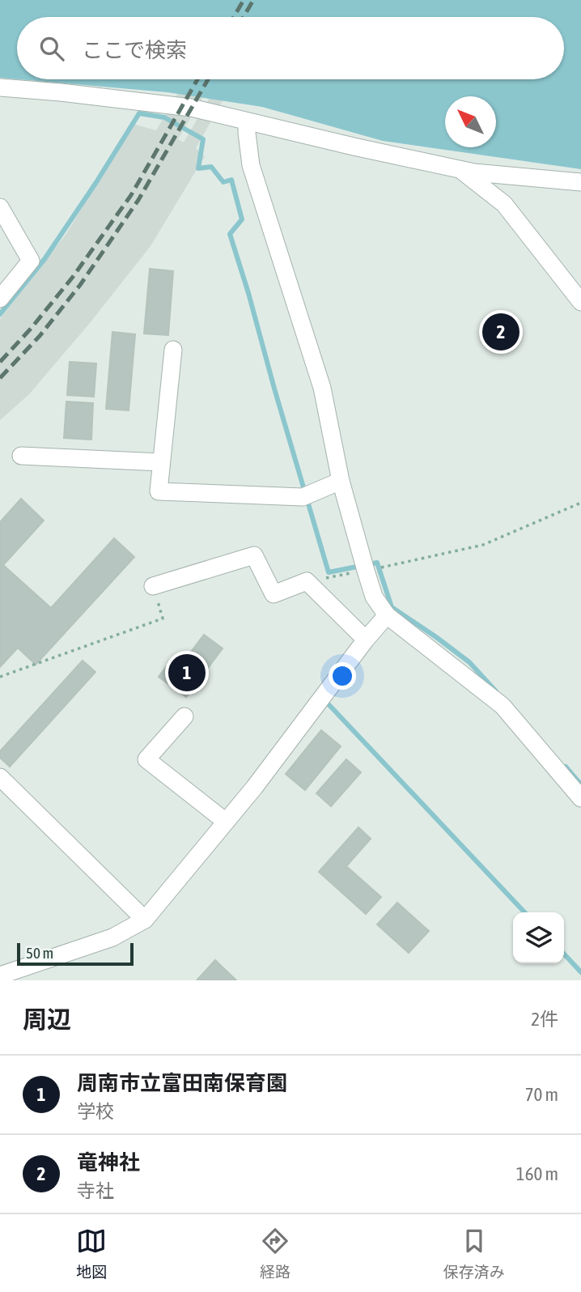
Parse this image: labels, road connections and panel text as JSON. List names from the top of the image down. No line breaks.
{"scale_bar":"50 m","north":"top left","page":{"search":"ここで検索","pins":["2","1"],"scale":"50 m","heading":["周辺","2件"],"list":[{"mark":"1","name":"周南市立富田南保育園","note":"学校","value":"70 m"},{"mark":"2","name":"竜神社","note":"寺社","value":"160 m"}],"nav":["地図","経路","保存済み"]}}
